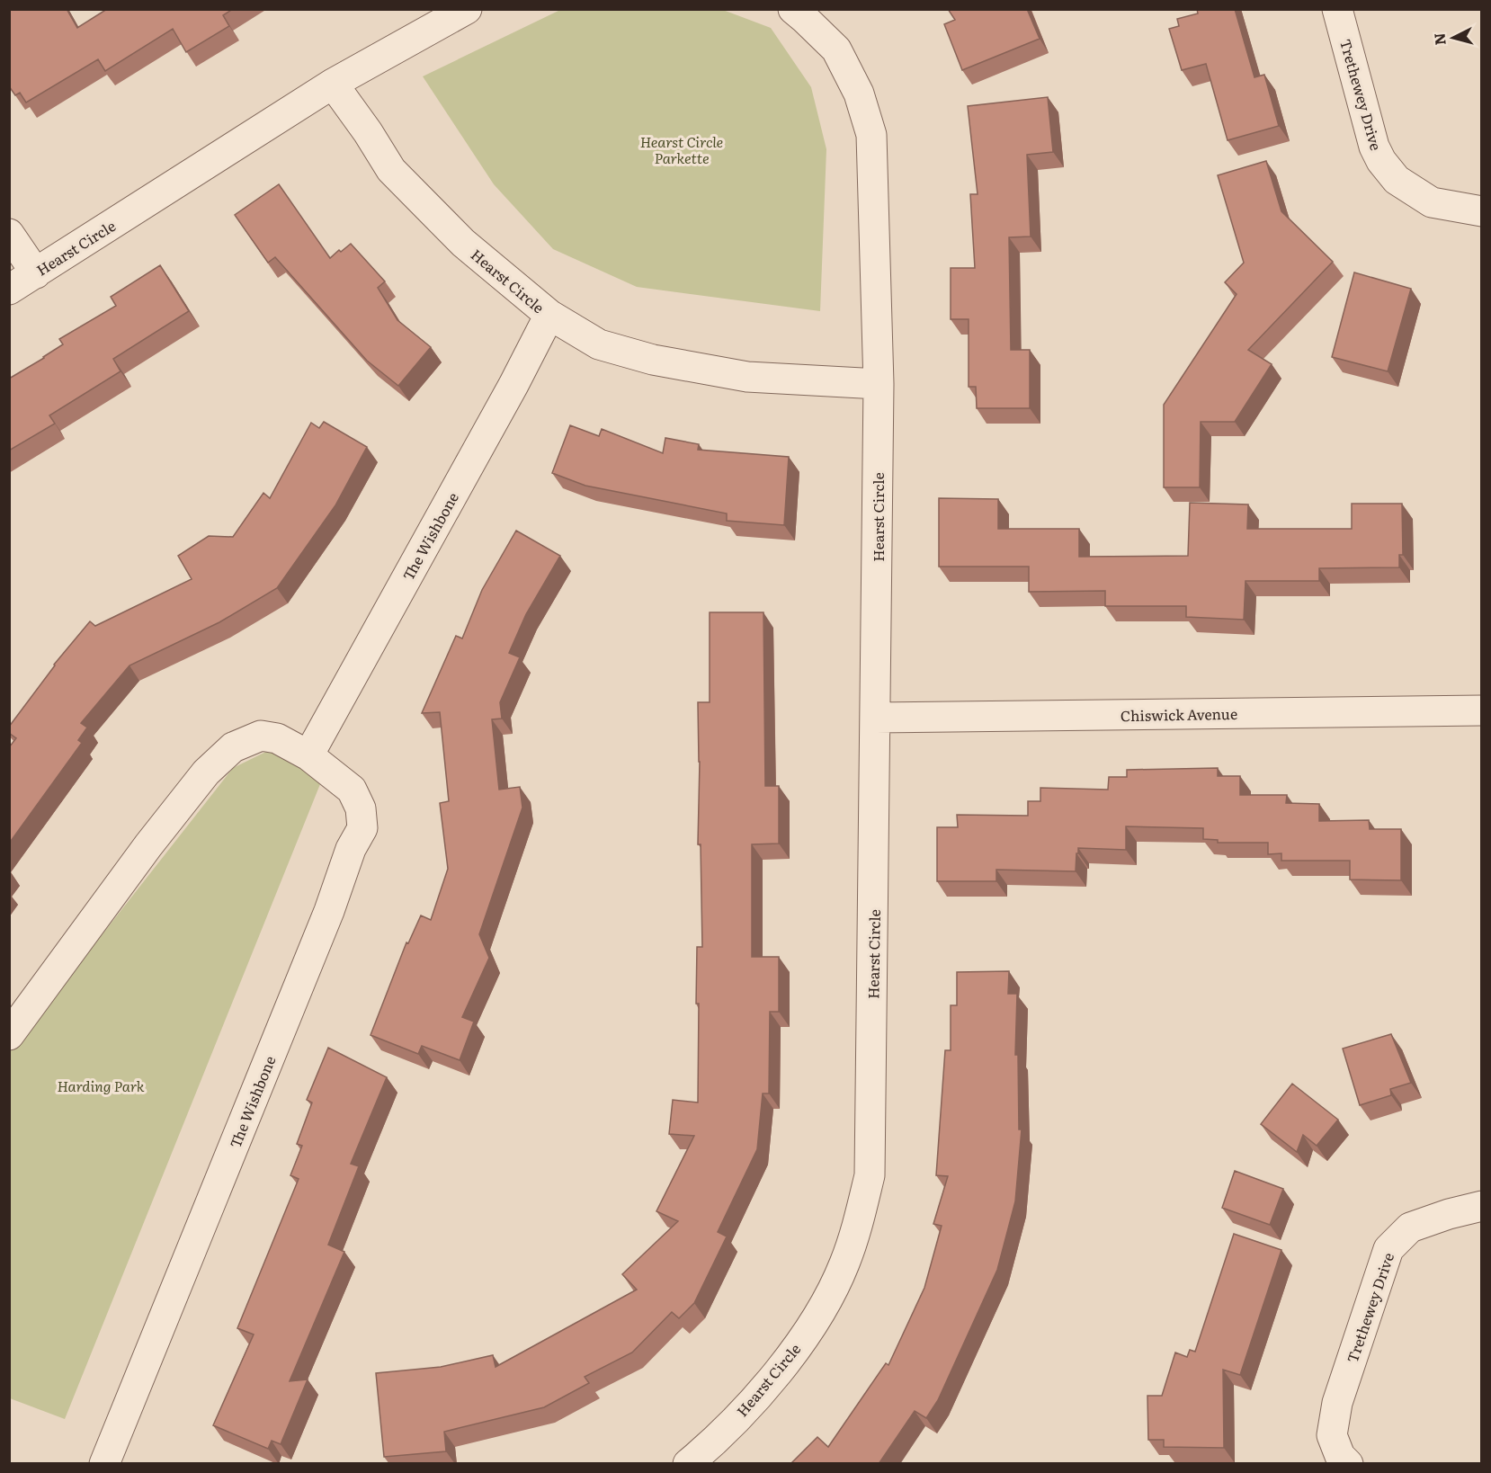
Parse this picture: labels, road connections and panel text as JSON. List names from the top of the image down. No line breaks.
{"streets":{"street":["Trethewey Drive","Hearst Circle","The Wishbone","Chiswick Avenue"]},"crossings":[["Hearst Circle","The Wishbone"],["Hearst Circle","Chiswick Avenue"]],"parks":["Hearst Circle Parkette","Harding Park"],"north":"left"}
